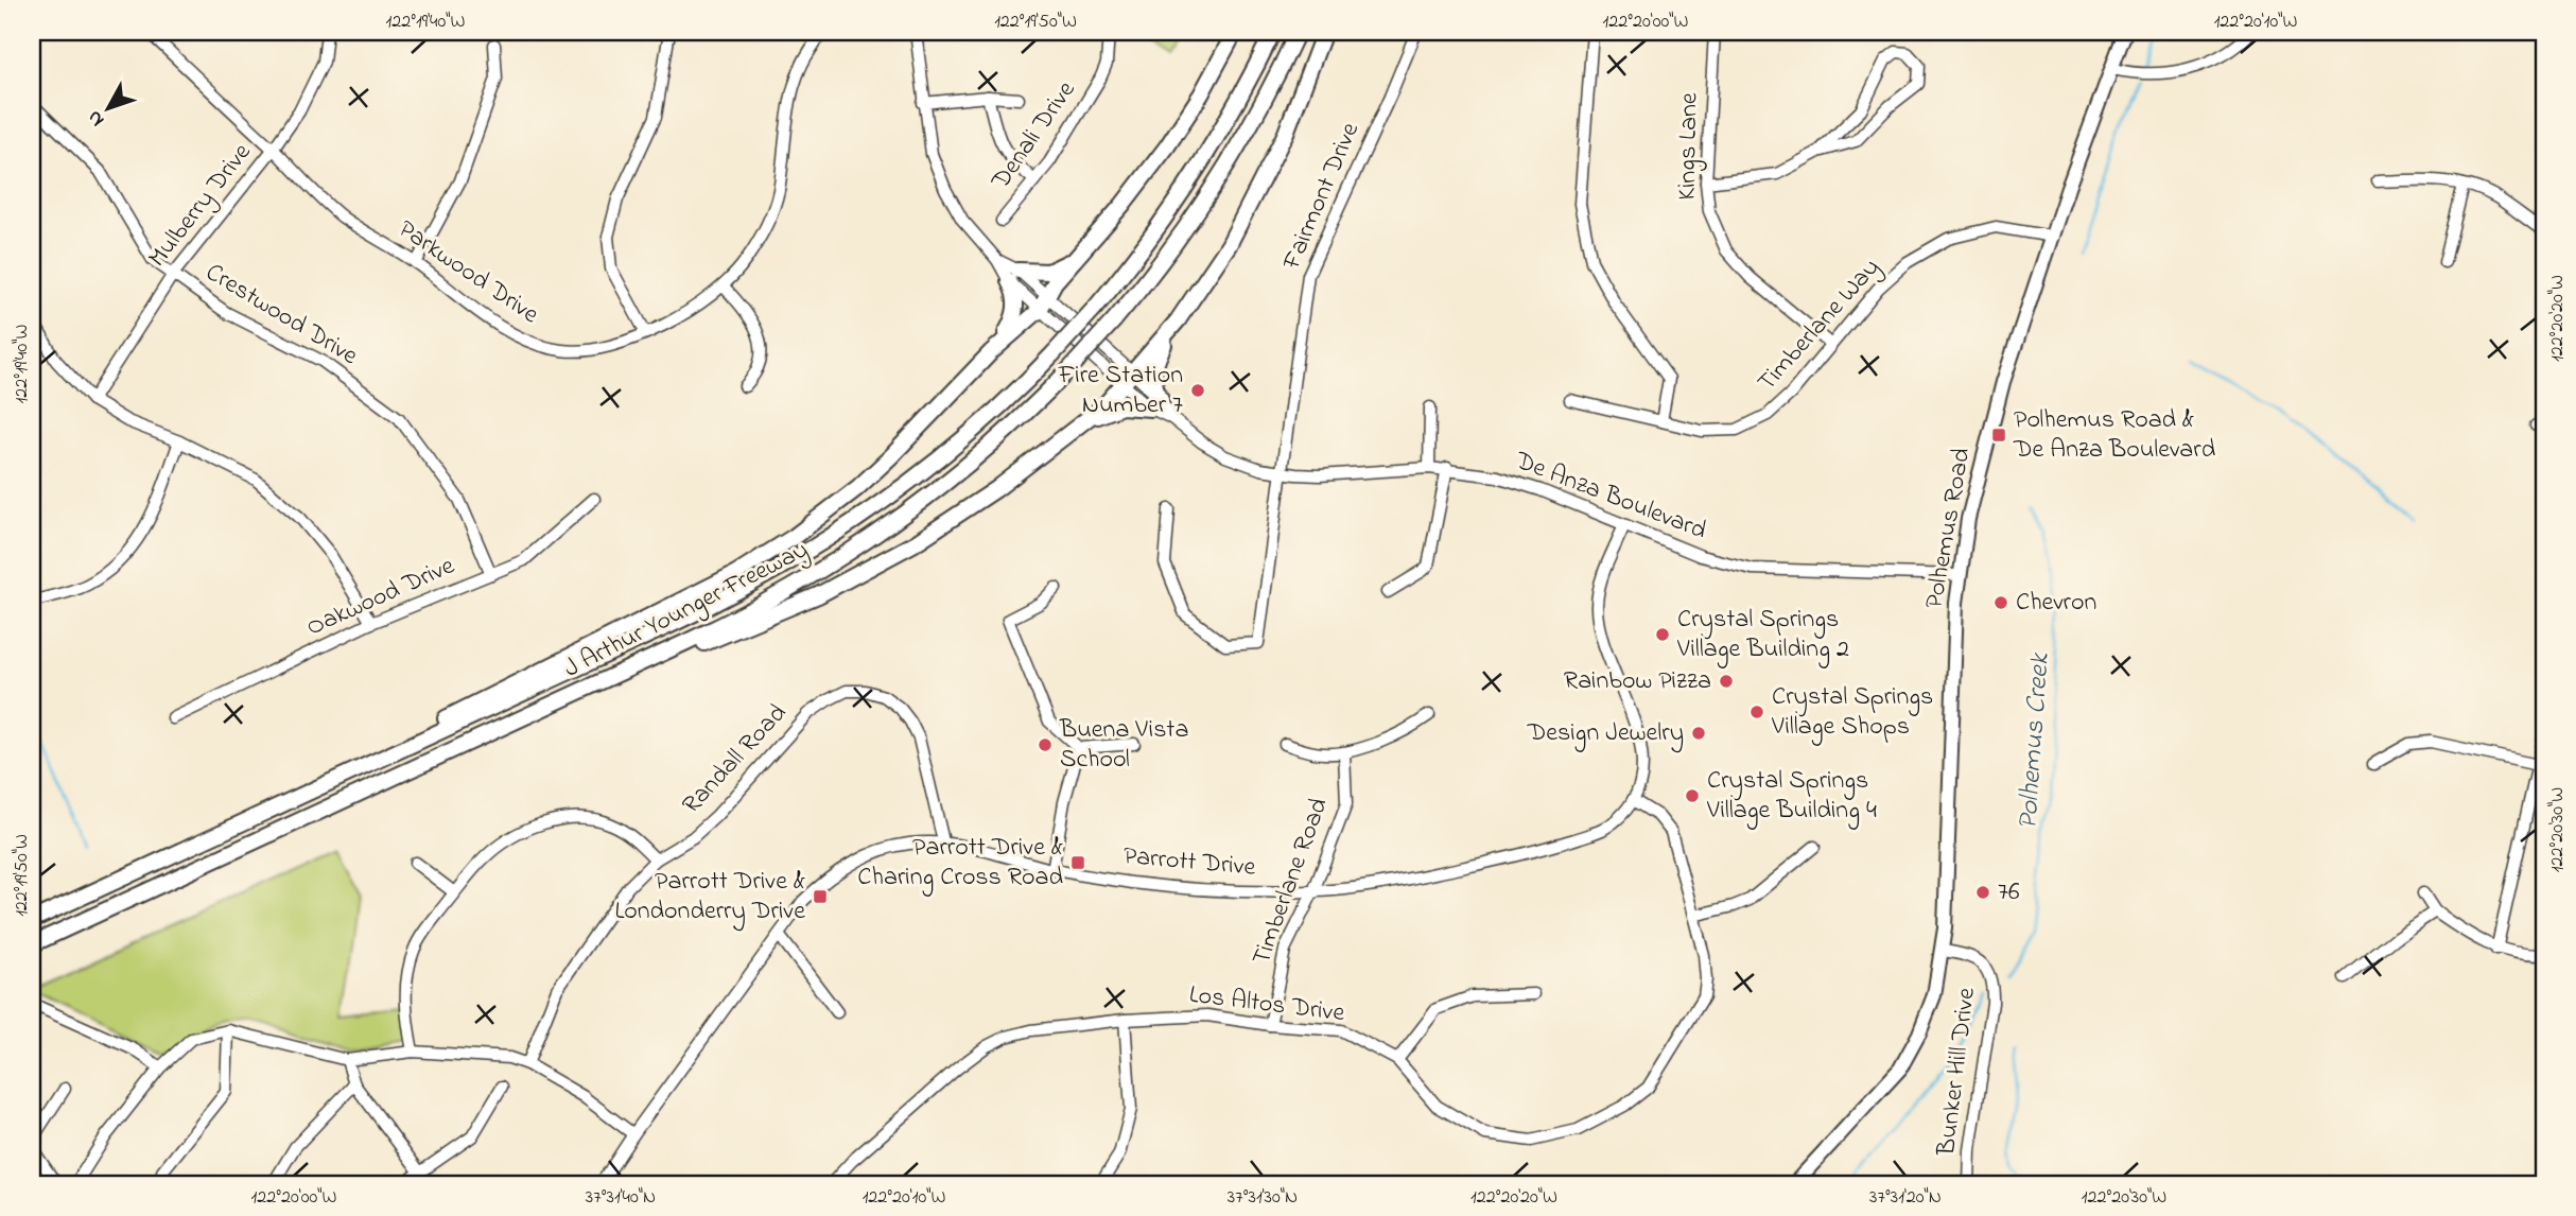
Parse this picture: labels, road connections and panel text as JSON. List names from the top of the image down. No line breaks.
{"streets":{"highway":["J Arthur Younger Freeway"],"main road":["Polhemus Road"],"street":["Denali Drive","Kings Lane","Fairmont Drive","Mulberry Drive","Parkwood Drive","Crestwood Drive","Timberlane Way","De Anza Boulevard","Oakwood Drive","Randall Road","Parrott Drive","Timberlane Road","Los Altos Drive","Bunker Hill Drive"]},"crossings":[["Kings Lane","Timberlane Way"],["Fairmont Drive","De Anza Boulevard"],["Mulberry Drive","Parkwood Drive"],["Mulberry Drive","Crestwood Drive"],["Crestwood Drive","Oakwood Drive"],["Timberlane Way","Polhemus Road"],["De Anza Boulevard","Polhemus Road"],["De Anza Boulevard","Parrott Drive"],["Polhemus Road","Bunker Hill Drive"],["Randall Road","Parrott Drive"],["Parrott Drive","Timberlane Road"],["Parrott Drive","Los Altos Drive"],["Timberlane Road","Los Altos Drive"]],"water":["Polhemus Creek"],"places":{"other":["Fire Station Number 7","Chevron","Crystal Springs Village Building 2","Rainbow Pizza","Crystal Springs Village Shops","Design Jewelry","Buena Vista School","Crystal Springs Village Building 4","76"],"transit":["Polhemus Road & De Anza Boulevard","Parrott Drive & Charing Cross Road","Parrott Drive & Londonderry Drive"]},"north":"bottom left","coordinates":["122°19'40\"W","122°19'50\"W","122°20'00\"W","122°20'10\"W","122°20'20\"W","122°20'30\"W","37°31'40\"N","37°31'30\"N","37°31'20\"N"]}
